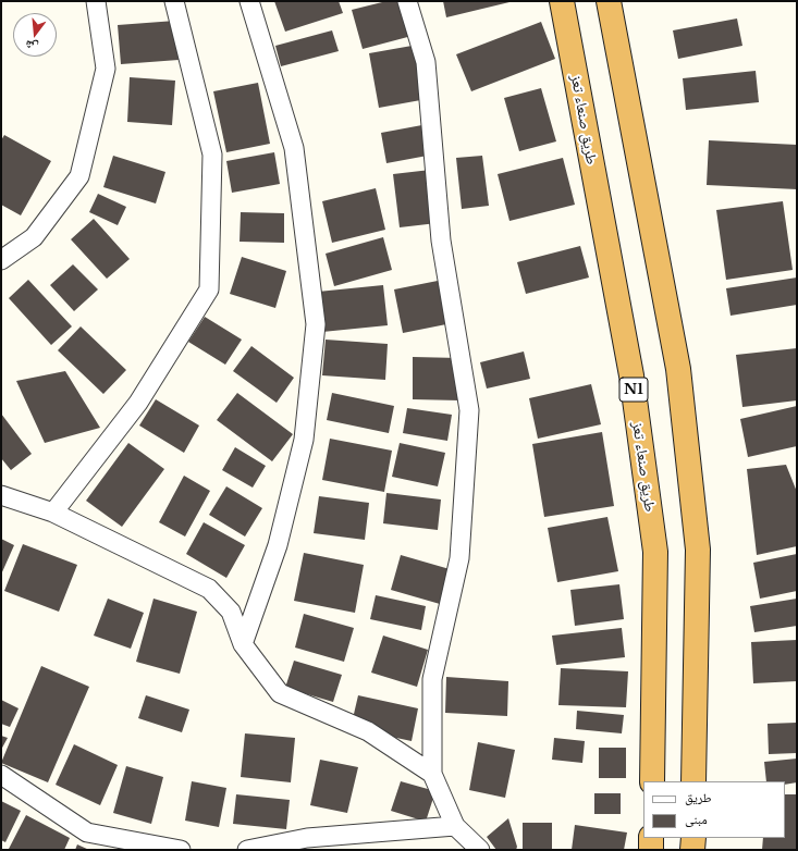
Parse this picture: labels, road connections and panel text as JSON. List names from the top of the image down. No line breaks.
{"streets":{"highway":["طريق صنعاء تعز","N1"]},"legend":["طريق","مبنى"],"north":"bottom"}
